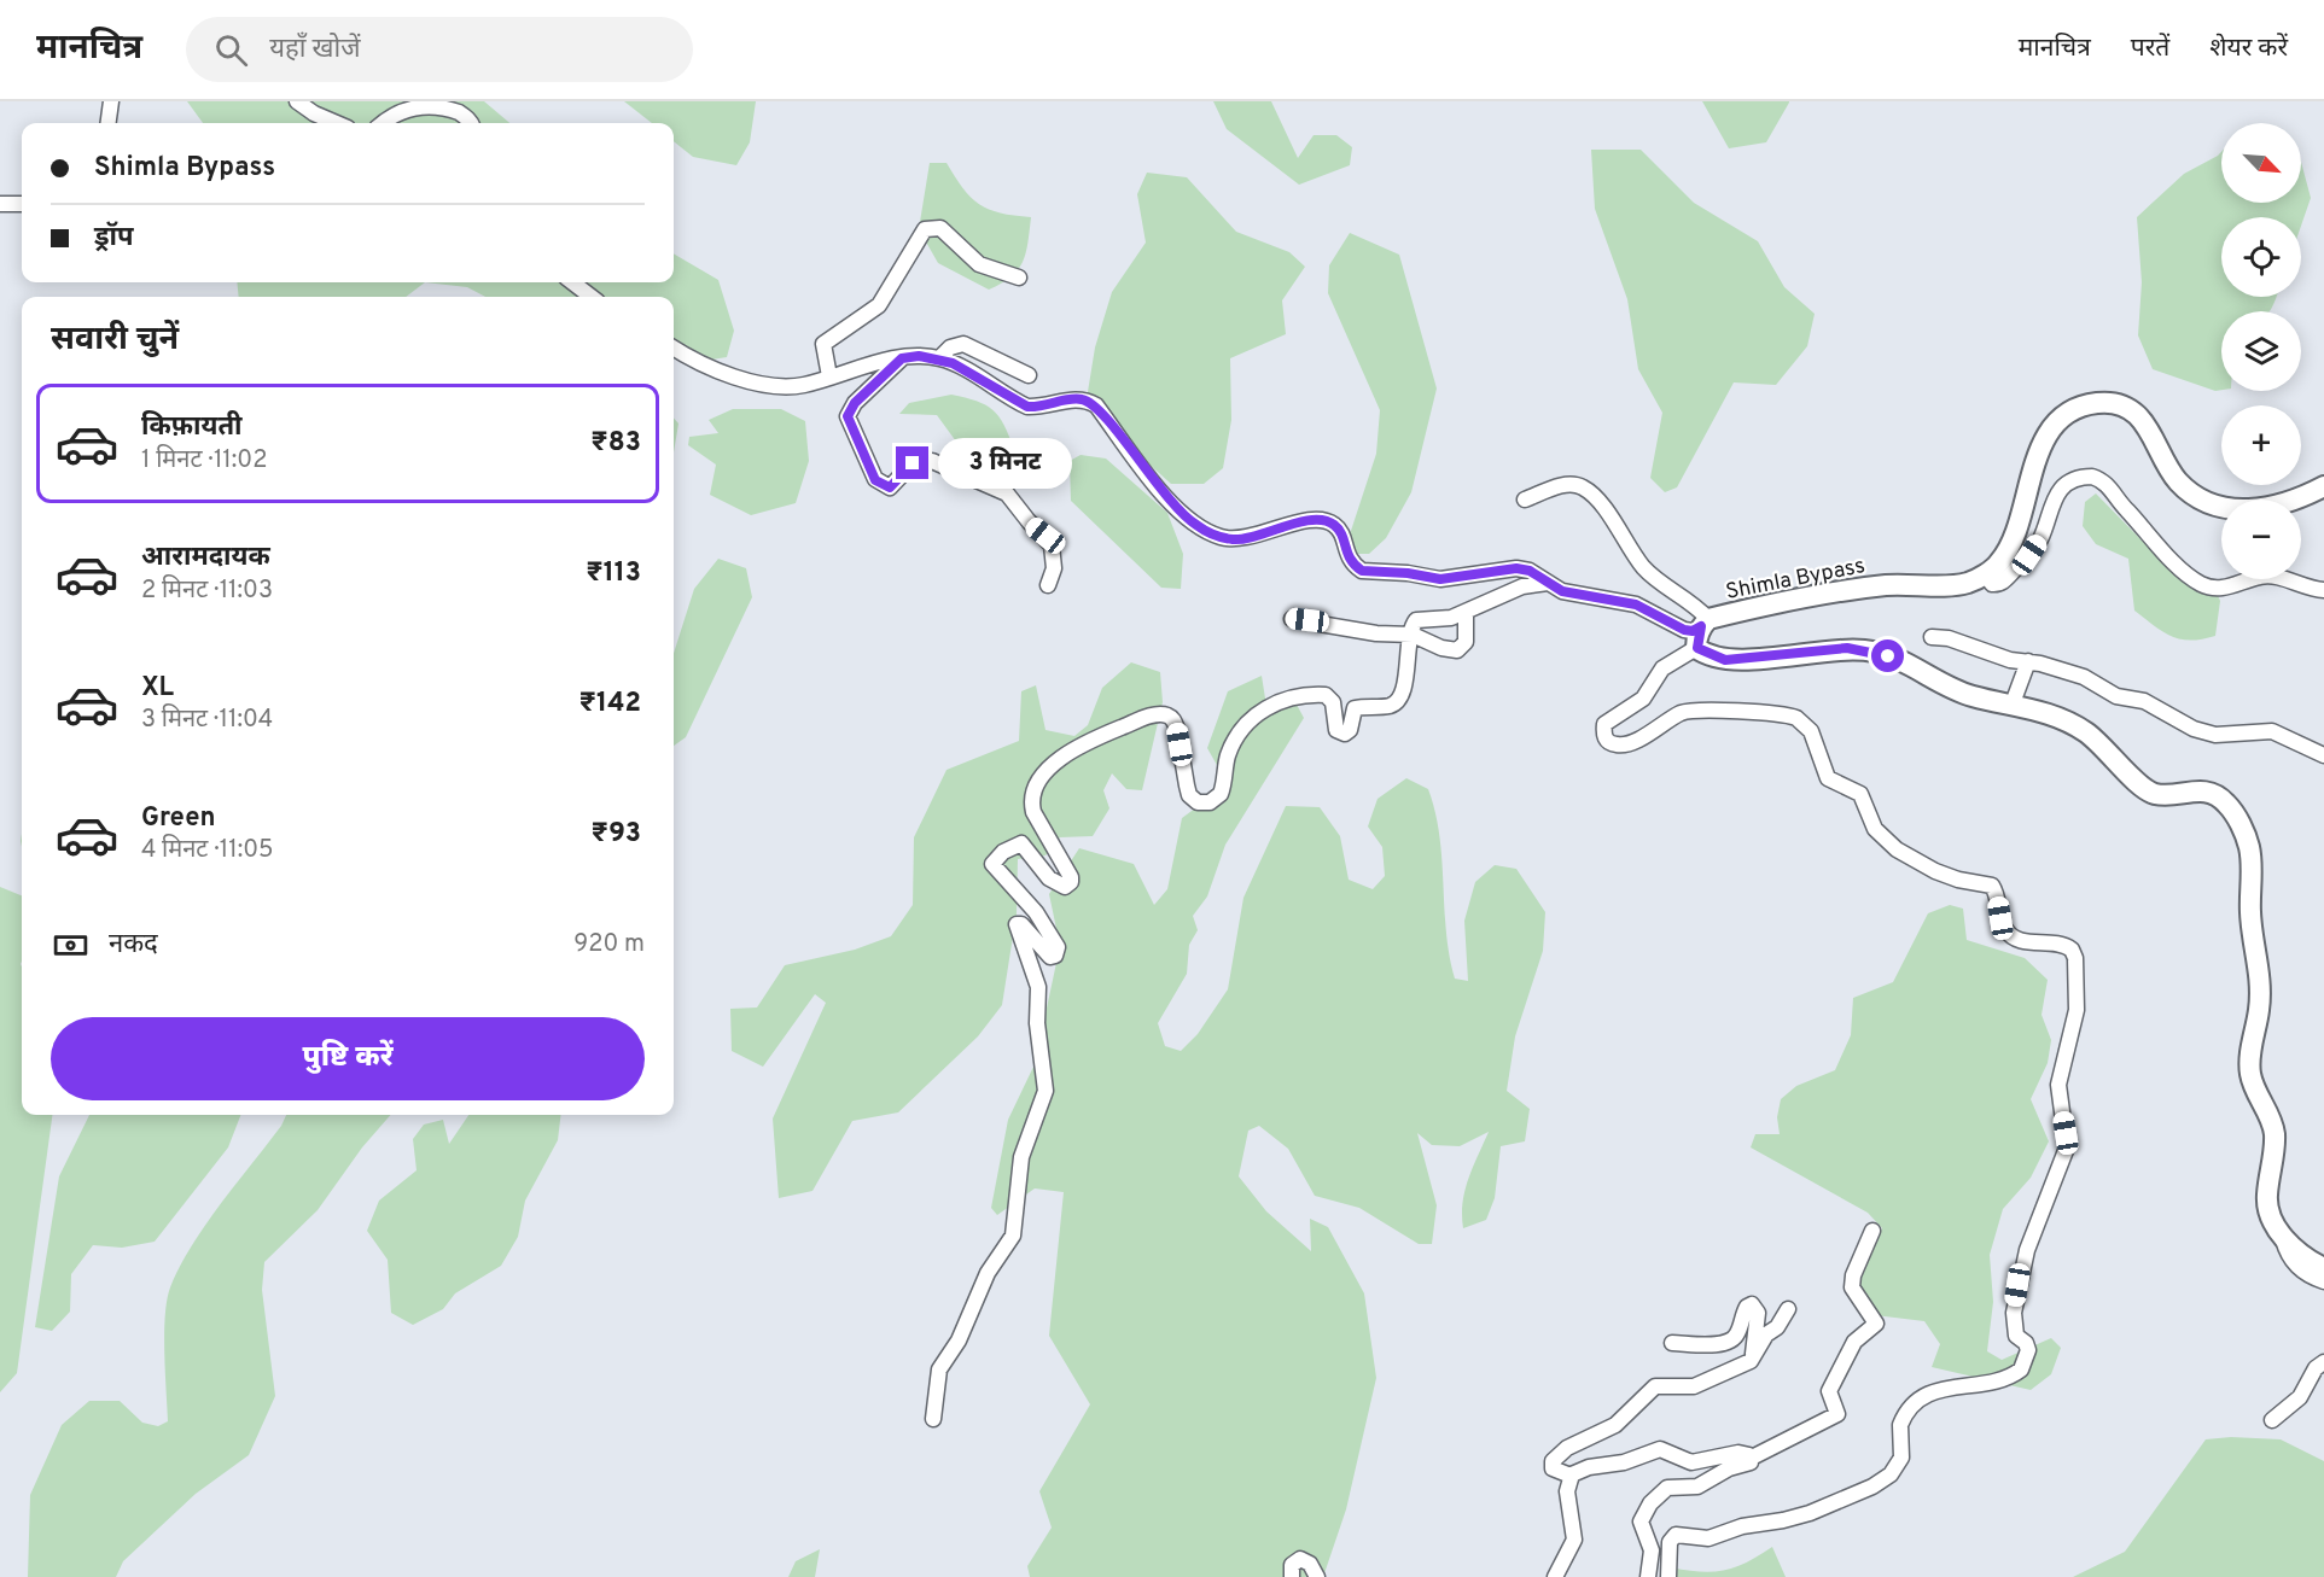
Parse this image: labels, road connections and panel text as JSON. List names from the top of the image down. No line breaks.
{"streets":{"highway":["Shimla Bypass"]},"north":"bottom right","page":{"header":"मानचित्र","search":"यहाँ खोजें","nav":["मानचित्र","परतें","शेयर करें"],"map_buttons":["+","−"],"banner":["Shimla Bypass","ड्रॉप"],"heading":"सवारी चुनें","list":[{"name":"किफ़ायती","note":"1 मिनट · 11:02","value":"₹83"},{"name":"आरामदायक","note":"2 मिनट · 11:03","value":"₹113"},{"name":"XL","note":"3 मिनट · 11:04","value":"₹142"},{"name":"Green","note":"4 मिनट · 11:05","value":"₹93"}],"bubble":"3 मिनट","pay":["नकद","920 m"],"buttons":"पुष्टि करें"}}
